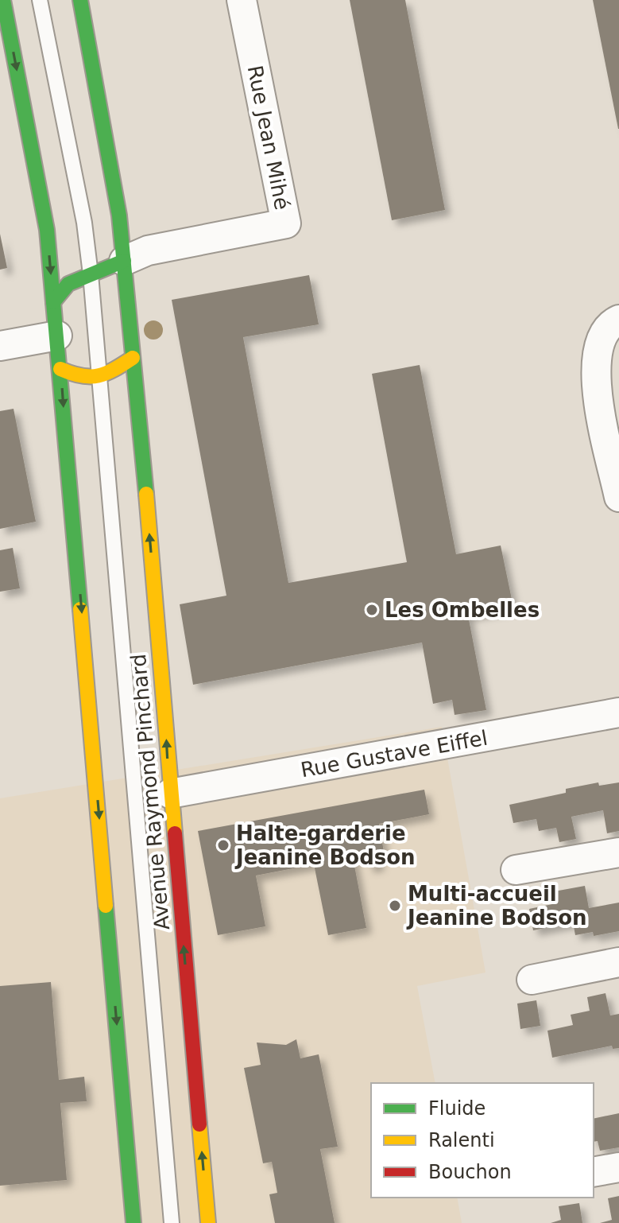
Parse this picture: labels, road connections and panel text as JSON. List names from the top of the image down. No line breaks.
{"streets":{"street":["Rue Jean Mihé","Rue Gustave Eiffel","Avenue Raymond Pinchard"]},"crossings":[["Rue Jean Mihé","Avenue Raymond Pinchard"],["Rue Gustave Eiffel","Avenue Raymond Pinchard"]],"places":["Les Ombelles","Halte-garderie Jeanine Bodson","Multi-accueil Jeanine Bodson"],"legend":["Fluide","Ralenti","Bouchon"]}
